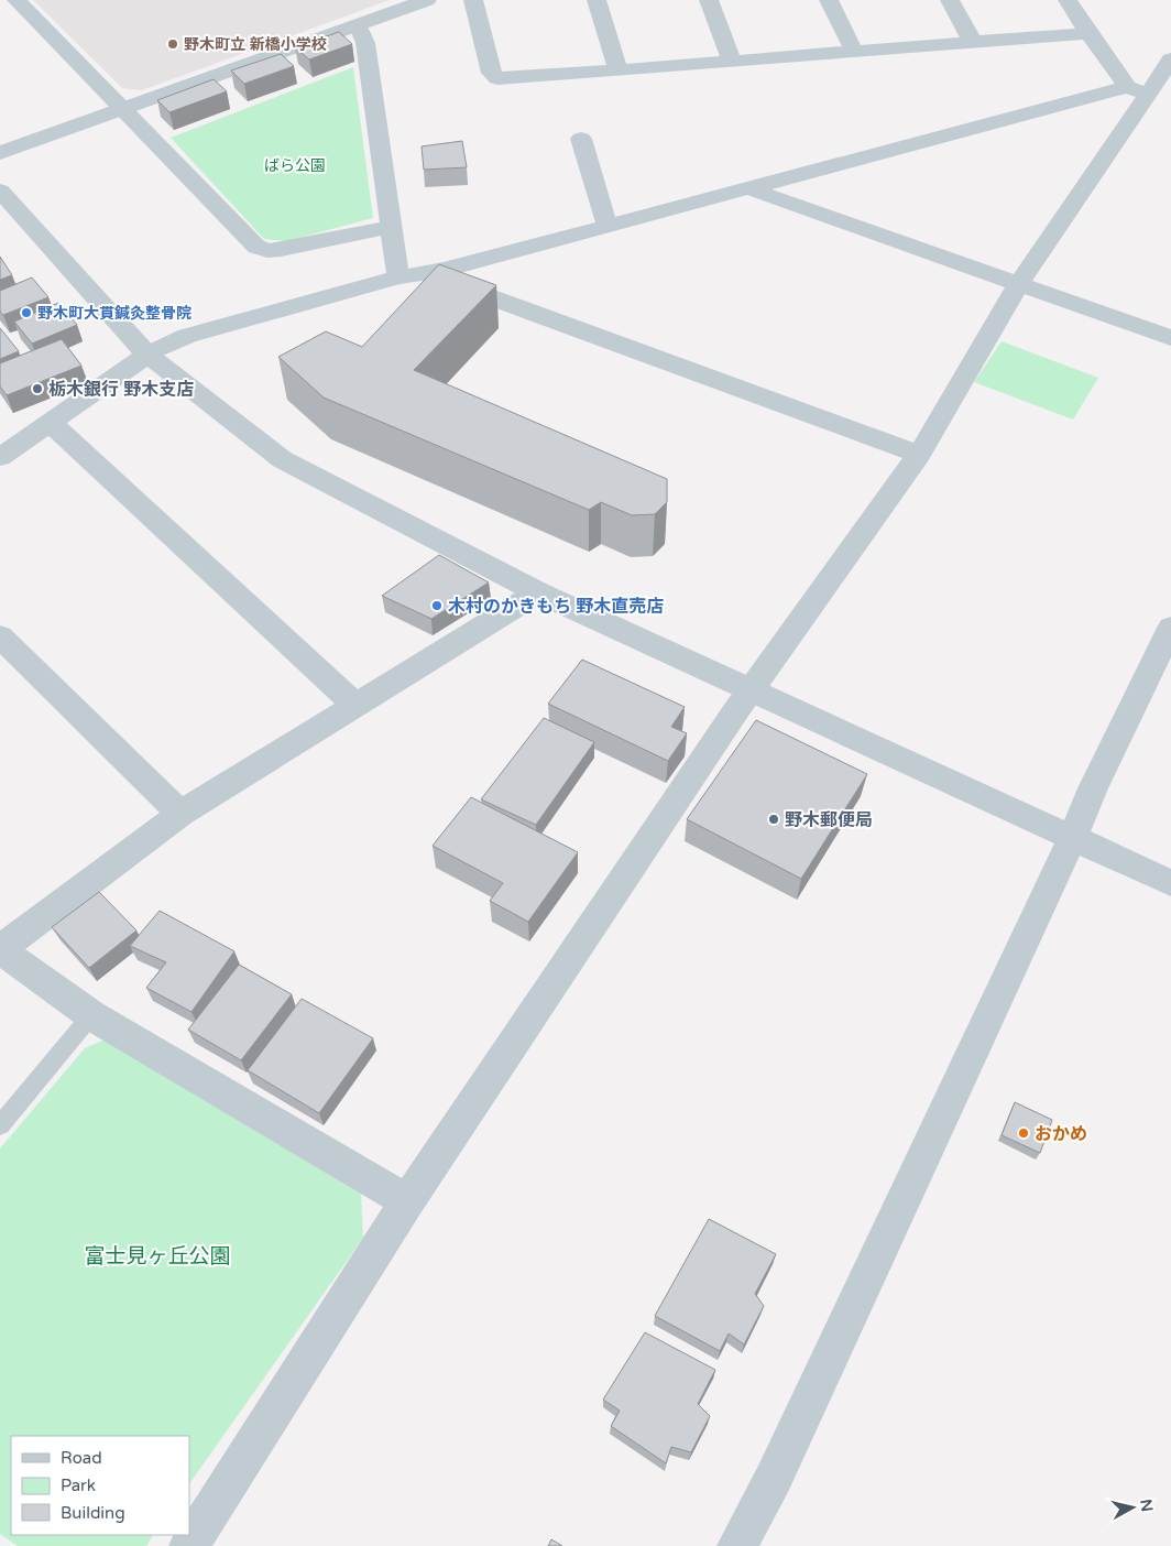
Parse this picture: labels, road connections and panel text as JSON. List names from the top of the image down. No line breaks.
{"parks":["ばら公園","富士見ヶ丘公園"],"places":["野木町立 新橋小学校","野木町大貫鍼灸整骨院","栃木銀行 野木支店","木村のかきもち 野木直売店","野木郵便局","おかめ"],"legend":["Road","Park","Building"],"north":"right"}
